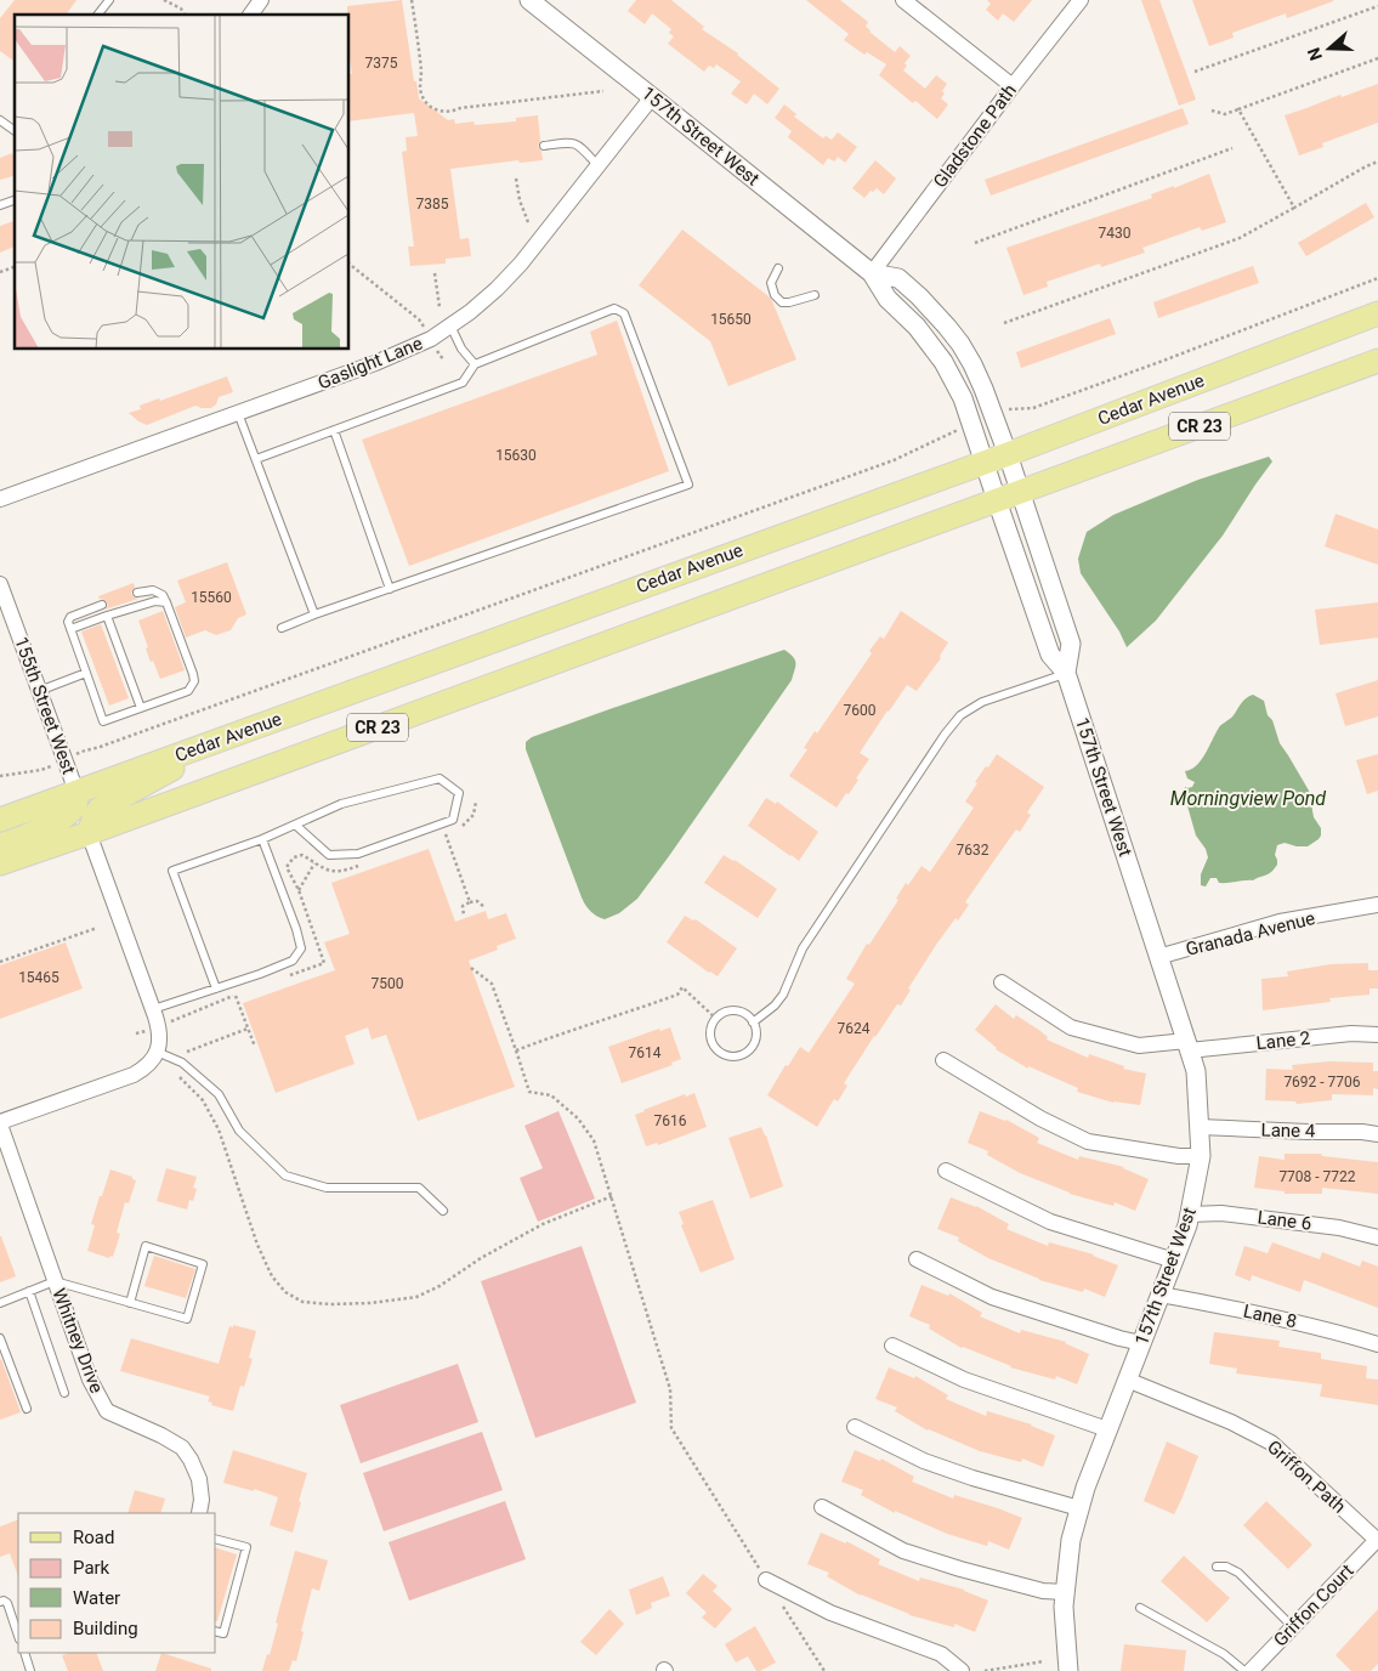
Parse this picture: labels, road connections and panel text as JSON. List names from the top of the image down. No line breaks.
{"streets":{"main road":["Cedar Avenue","CR 23"],"street":["157th Street West","Gladstone Path","Gaslight Lane","155th Street West","Granada Avenue","Lane 2","Lane 4","Lane 6","Lane 8","Whitney Drive","Griffon Path","Griffon Court"]},"crossings":[["157th Street West","Gladstone Path"],["157th Street West","Gaslight Lane"],["157th Street West","Cedar Avenue"],["157th Street West","CR 23"],["157th Street West","Granada Avenue"],["157th Street West","Lane 2"],["157th Street West","Lane 4"],["157th Street West","Lane 6"],["157th Street West","Lane 8"],["157th Street West","Griffon Path"],["Cedar Avenue","155th Street West"],["Griffon Path","Griffon Court"]],"water":["Morningview Pond"],"house_numbers":["7375","7385","7430","15650","15630","15560","7600","7632","15465","7500","7624","7614","7692 - 7706","7616","7708 - 7722"],"legend":["Road","Park","Water","Building"],"north":"left"}
